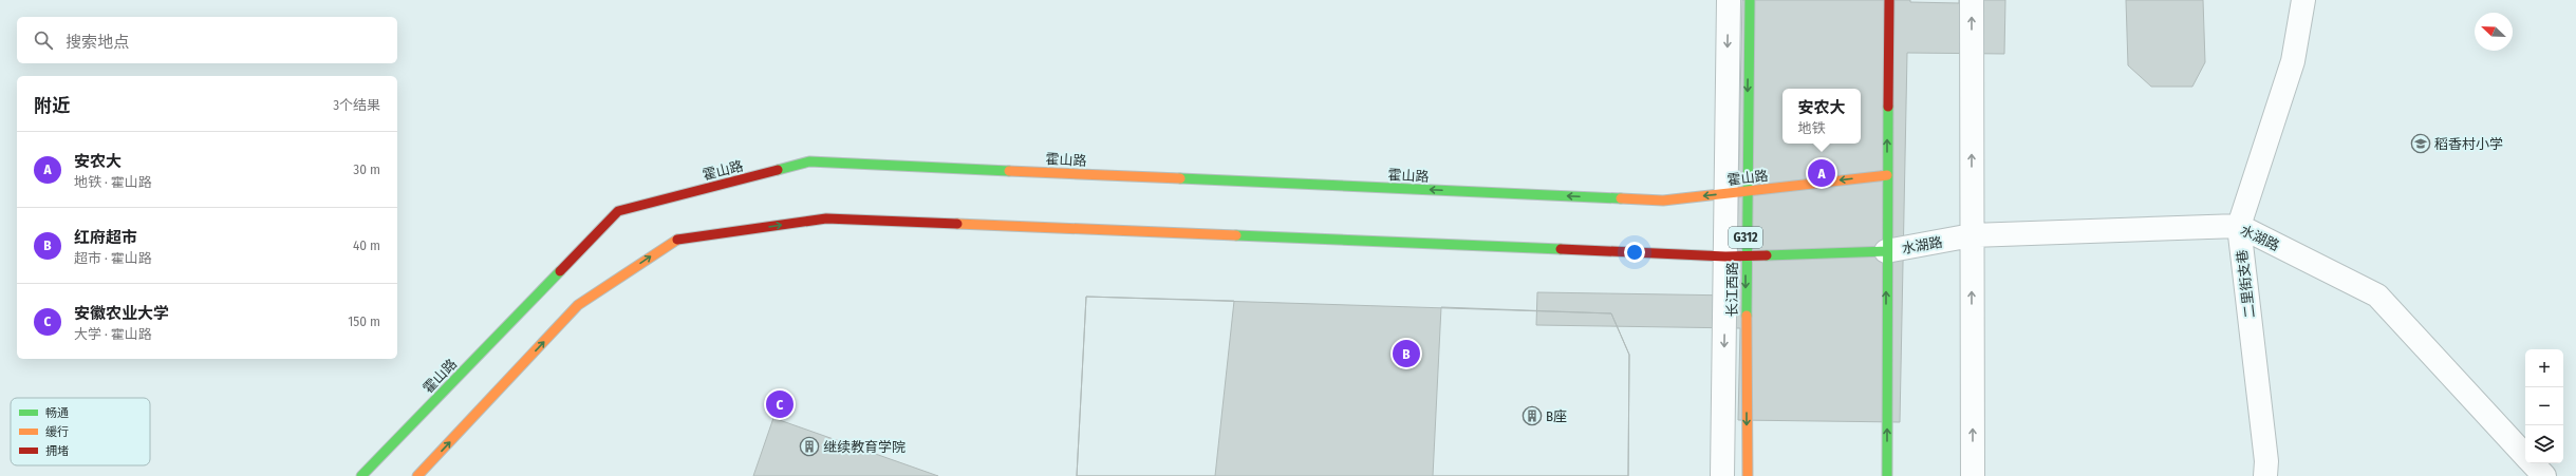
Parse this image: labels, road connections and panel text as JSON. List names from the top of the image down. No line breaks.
{"streets":{"main road":["霍山路","G312","长江西路"],"street":["水湖路","二里街支巷"]},"crossings":[["水湖路","二里街支巷"]],"one_way":["长江西路"],"places":{"school or university":["稻香村小学"],"building":["B座","继续教育学院"]},"legend":["畅通","缓行","拥堵"],"north":"top left","page":{"search":"搜索地点","heading":["附近","3个结果"],"popup":["安农大","地铁"],"list":[{"mark":"A","name":"安农大","note":"地铁 · 霍山路","value":"30 m"},{"mark":"B","name":"红府超市","note":"超市 · 霍山路","value":"40 m"},{"mark":"C","name":"安徽农业大学","note":"大学 · 霍山路","value":"150 m"}],"pins":["A","B","C"],"map_buttons":["+","−"]}}
